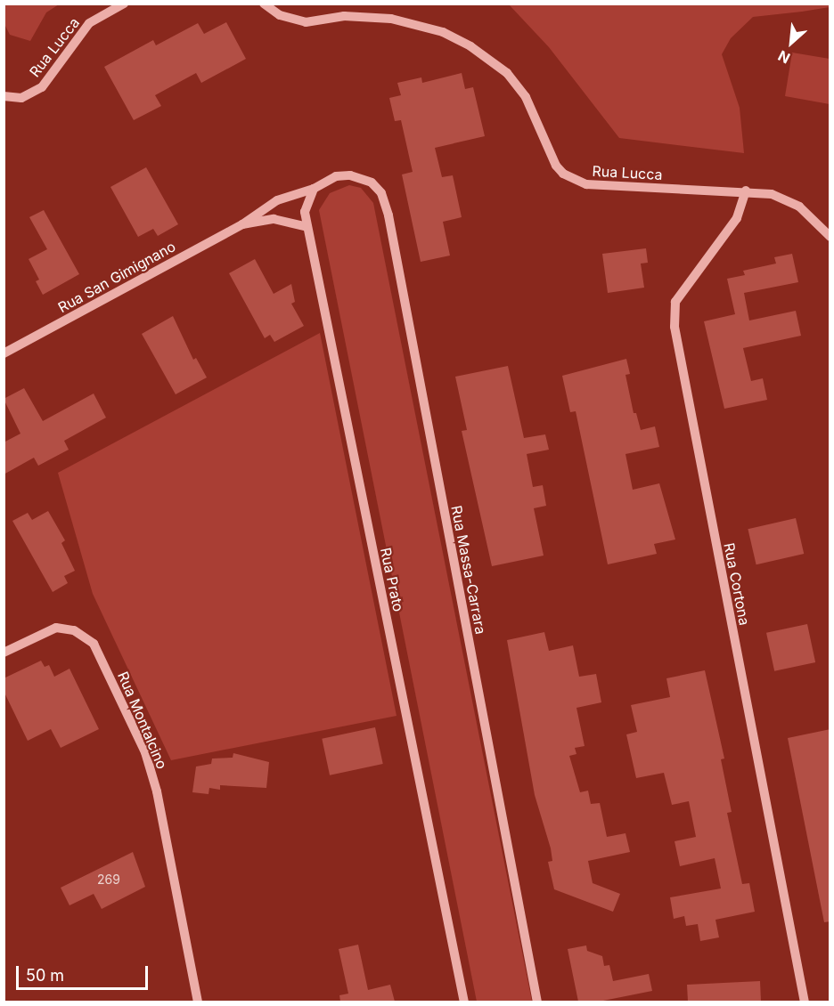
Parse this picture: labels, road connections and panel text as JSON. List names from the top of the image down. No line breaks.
{"streets":{"street":["Rua Lucca","Rua San Gimignano","Rua Massa-Carrara","Rua Prato","Rua Cortona","Rua Montalcino"]},"crossings":[["Rua Lucca","Rua Cortona"],["Rua San Gimignano","Rua Massa-Carrara"],["Rua San Gimignano","Rua Prato"],["Rua Massa-Carrara","Rua Prato"]],"house_numbers":["269"],"scale_bar":"50 m","north":"bottom left"}
